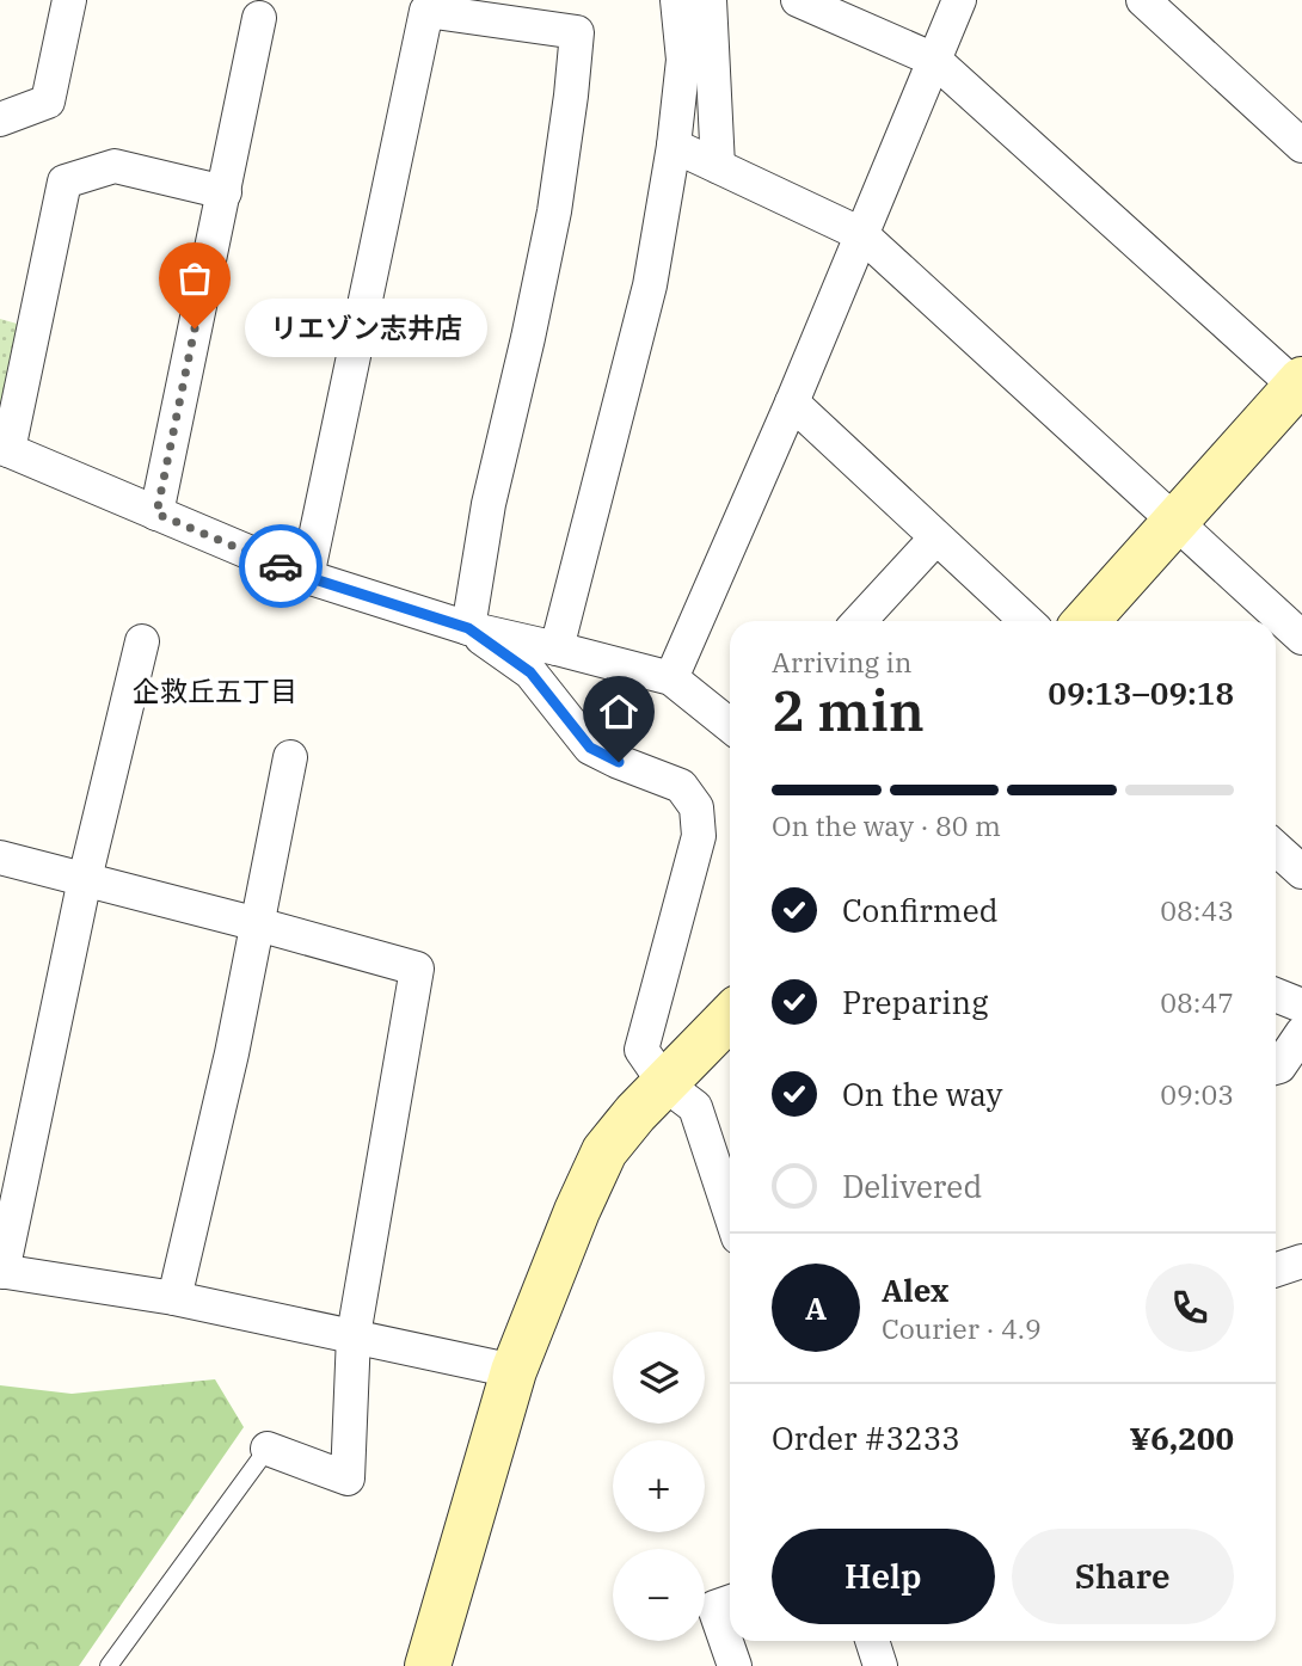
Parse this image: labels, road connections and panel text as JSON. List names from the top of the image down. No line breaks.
{"districts":["企救丘五丁目"],"places":["リエゾン志井店"],"page":{"bubble":"リエゾン志井店","heading":["2 min","Arriving in","09:13–09:18"],"panel":["Alex","Courier · 4.9","Order #3233","¥6,200"],"bar":"On the way · 80 m","list":[["Confirmed","08:43"],["Preparing","08:47"],["On the way","09:03"],"Delivered"],"round":"A","map_buttons":["+","−"],"buttons":["Help","Share"]}}
